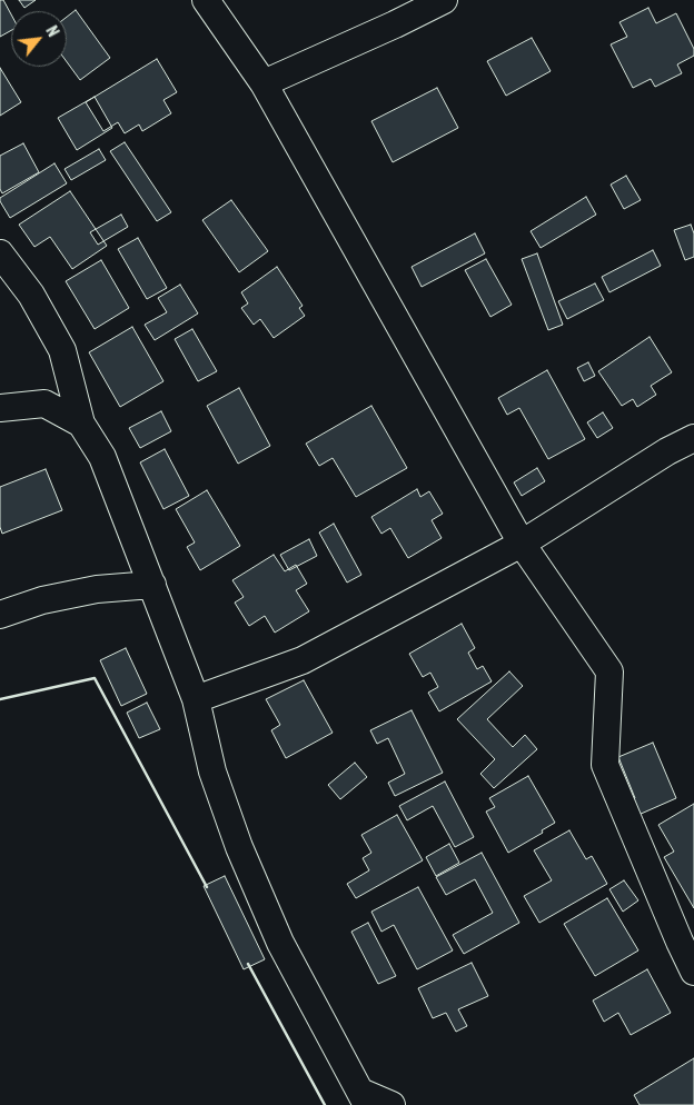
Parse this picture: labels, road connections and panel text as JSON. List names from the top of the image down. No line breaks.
{"north":"top right"}
